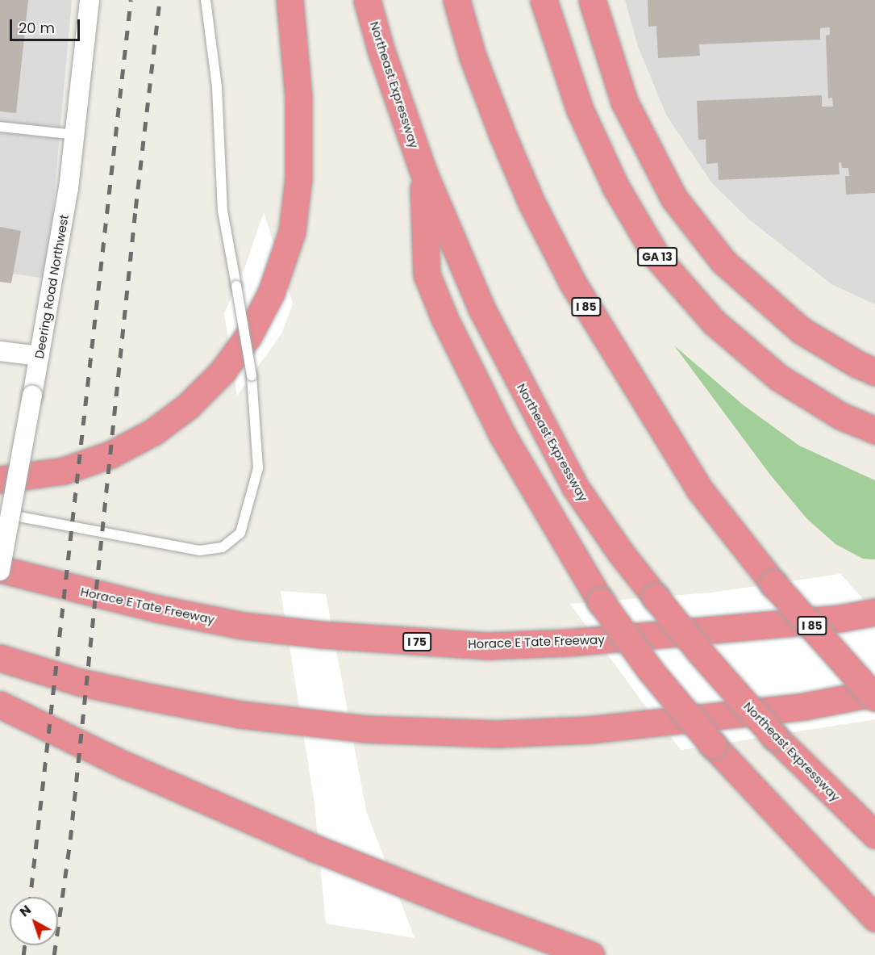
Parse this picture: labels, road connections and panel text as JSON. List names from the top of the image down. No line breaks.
{"streets":{"highway":["Northeast Expressway","GA 13","I 85","Horace E Tate Freeway","I 75"],"street":["Deering Road Northwest"]},"crossings":[["Deering Road Northwest","Horace E Tate Freeway"]],"scale_bar":"20 m","north":"top left"}
